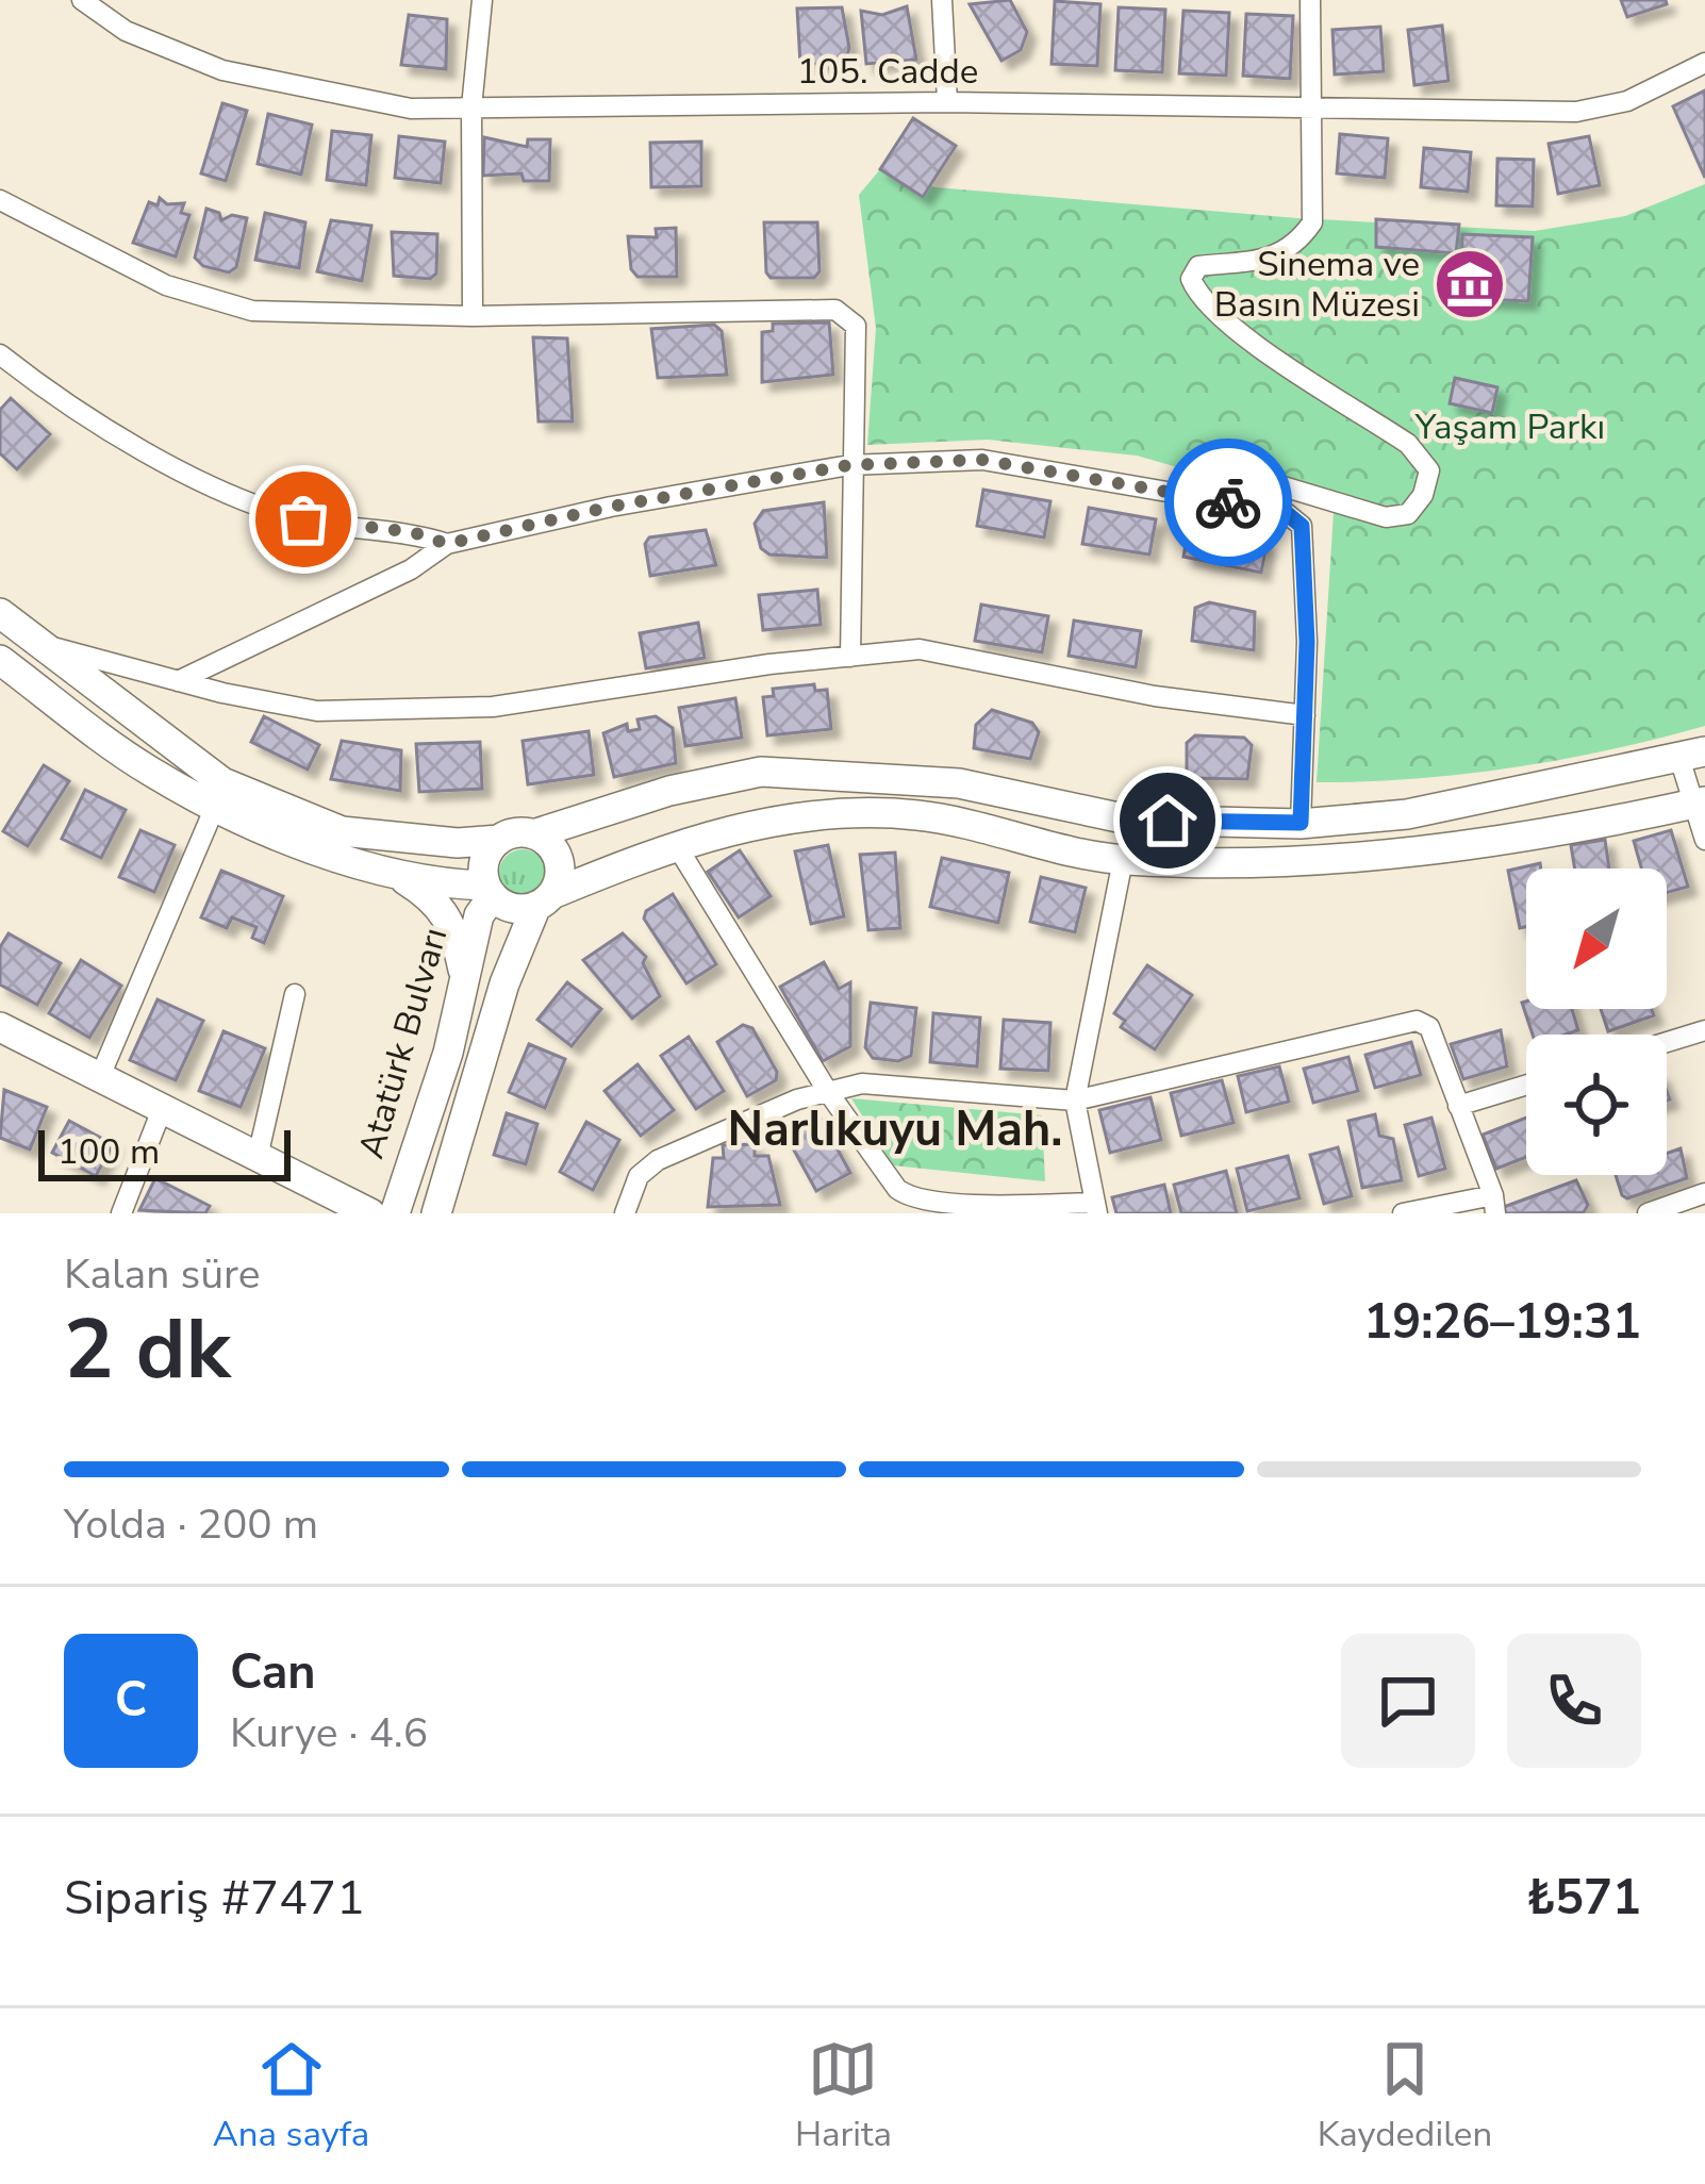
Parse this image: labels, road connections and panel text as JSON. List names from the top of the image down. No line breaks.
{"streets":{"main road":["Atatürk Bulvarı"],"street":["105. Cadde"]},"districts":["Narlıkuyu Mah."],"parks":["Yaşam Parkı"],"places":{"museum":["Sinema ve Basın Müzesi"]},"scale_bar":"100 m","north":"bottom left","page":{"scale":"100 m","heading":["2 dk","Kalan süre","19:26–19:31"],"panel":["Can","Kurye · 4.6","Sipariş #7471","₺571"],"bar":"Yolda · 200 m","round":"C","tabs":["Ana sayfa","Harita","Kaydedilen"]}}
